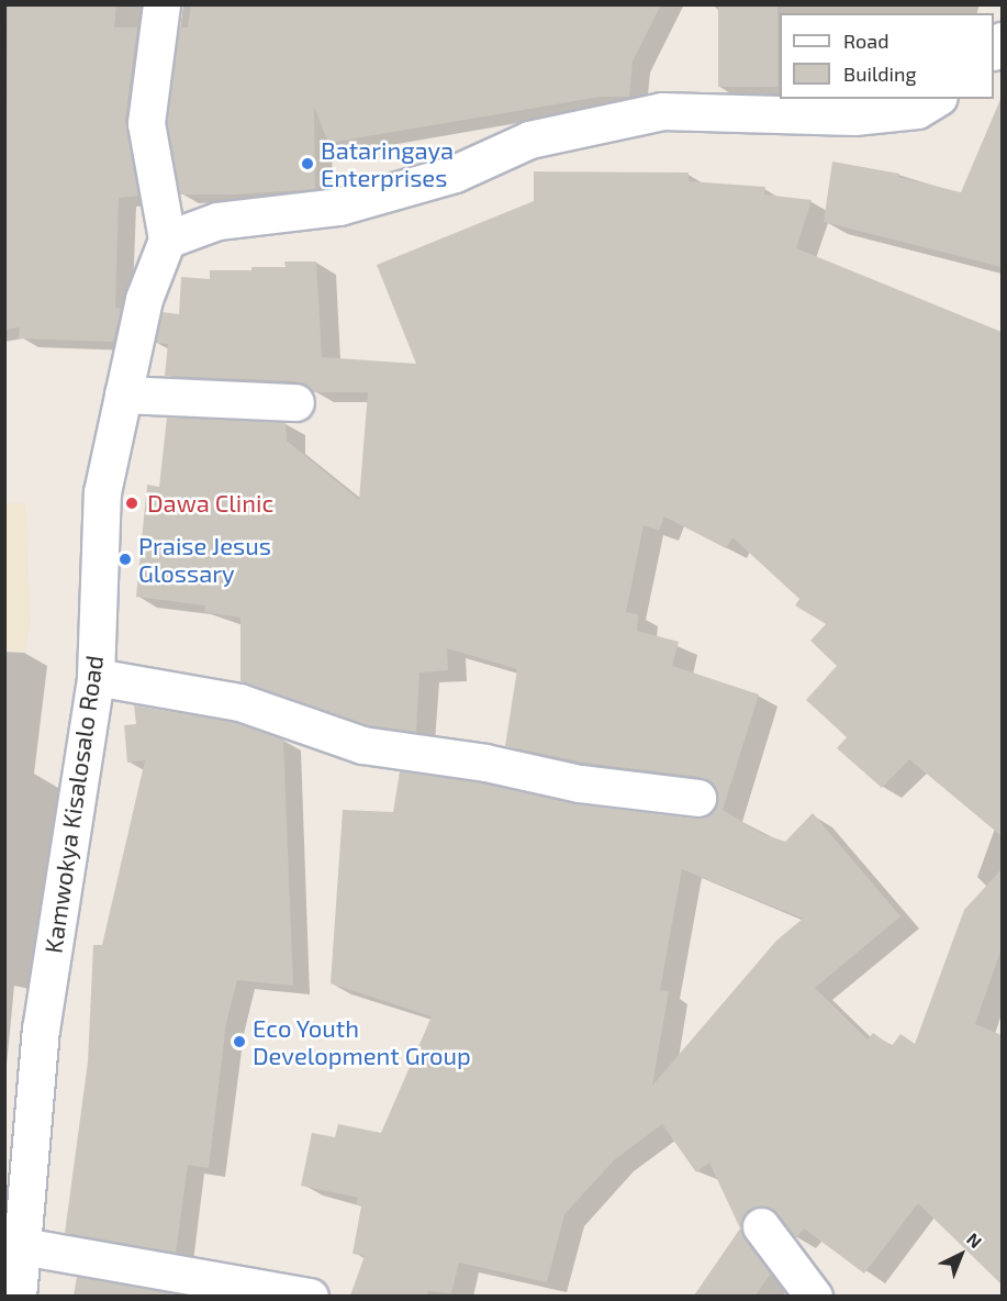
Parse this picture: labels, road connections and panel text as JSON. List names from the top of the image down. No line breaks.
{"streets":{"street":["Kamwokya Kisalosalo Road"]},"places":["Bataringaya Enterprises","Dawa Clinic","Praise Jesus Glossary","Eco Youth Development Group"],"legend":["Road","Building"],"north":"top right"}
